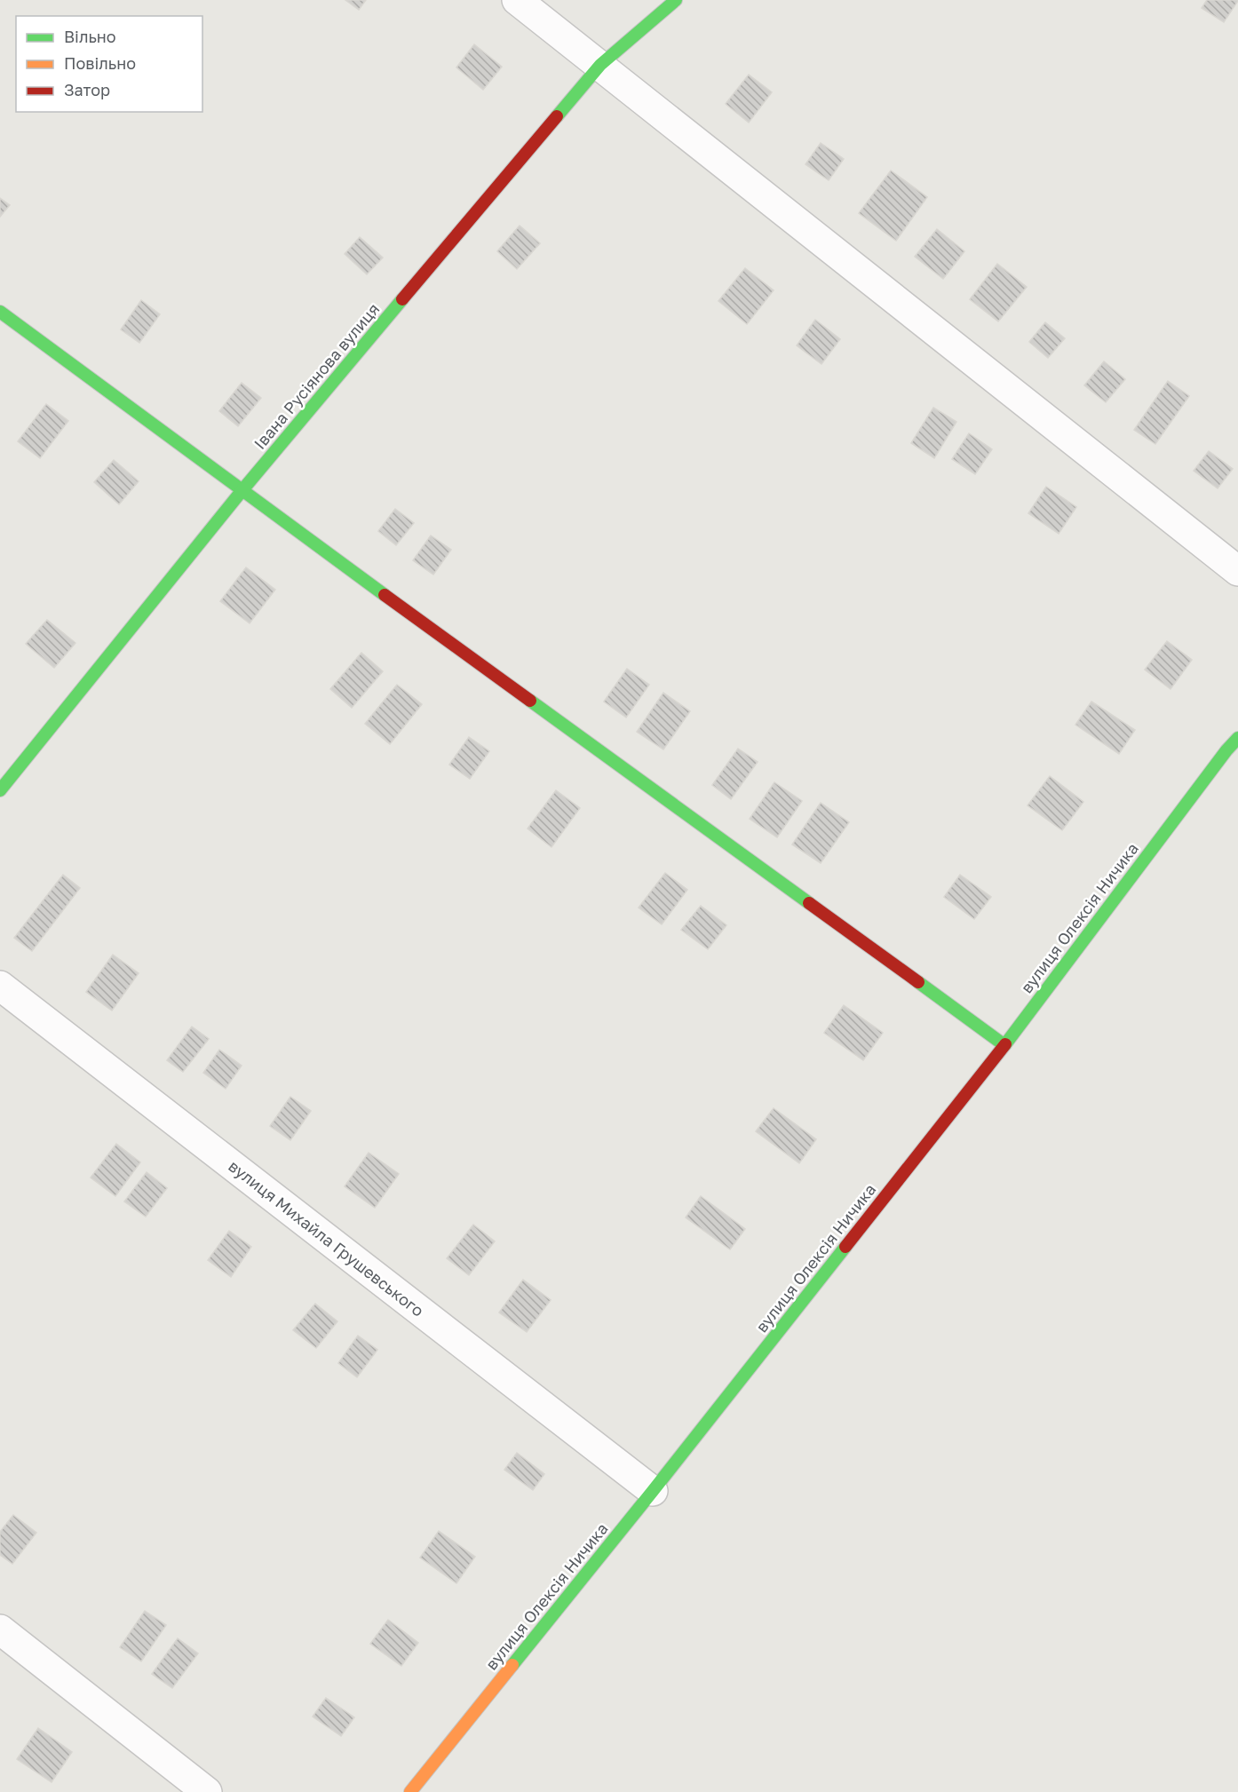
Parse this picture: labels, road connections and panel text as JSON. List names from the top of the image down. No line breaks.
{"streets":{"street":["Івана Русіянова вулиця","вулиця Олексія Ничика","вулиця Михайла Грушевського"]},"crossings":[["вулиця Олексія Ничика","вулиця Михайла Грушевського"]],"legend":["Вільно","Повільно","Затор"]}
